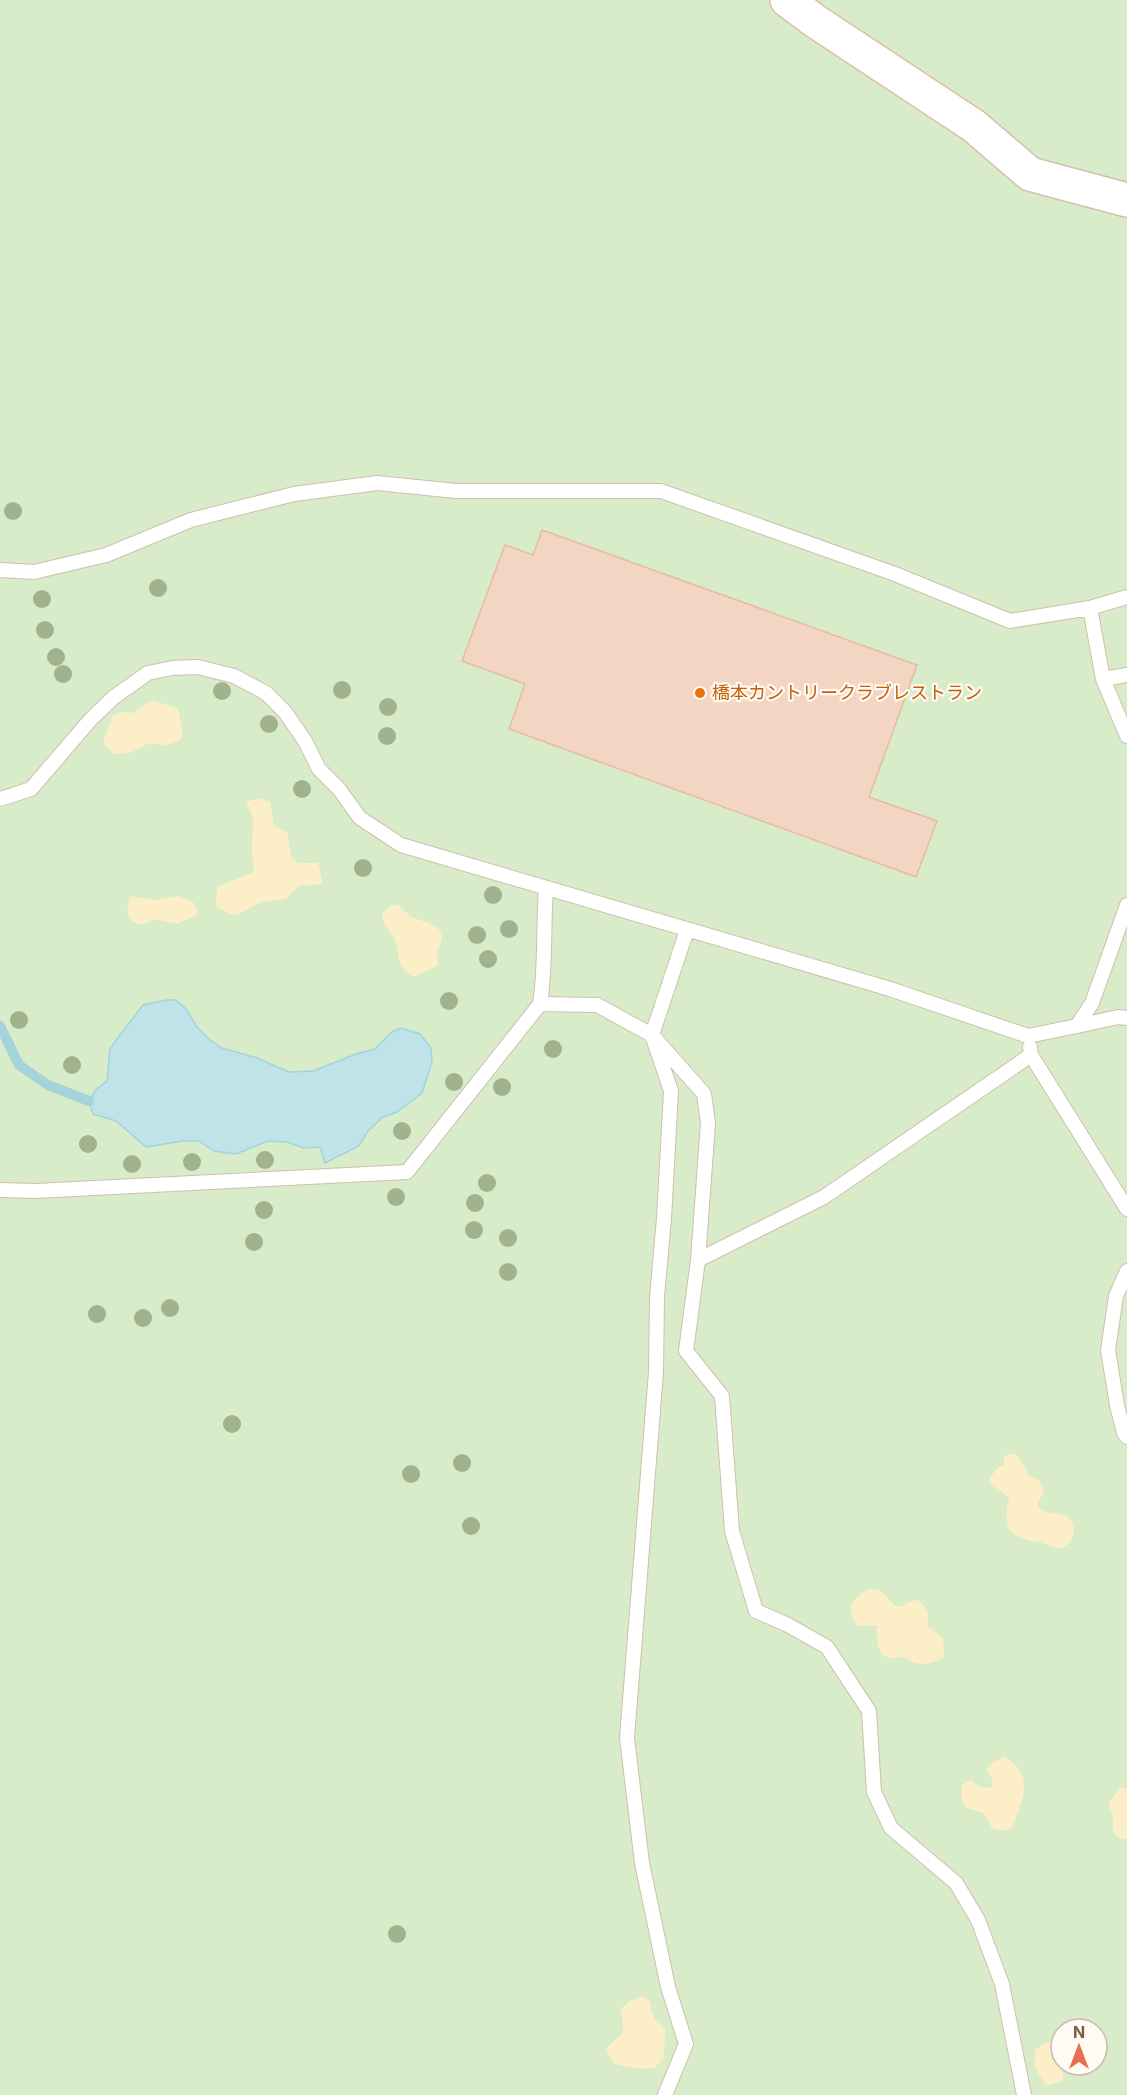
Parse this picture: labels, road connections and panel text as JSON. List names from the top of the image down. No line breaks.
{"places":["橋本カントリークラブレストラン"],"north":"top"}
